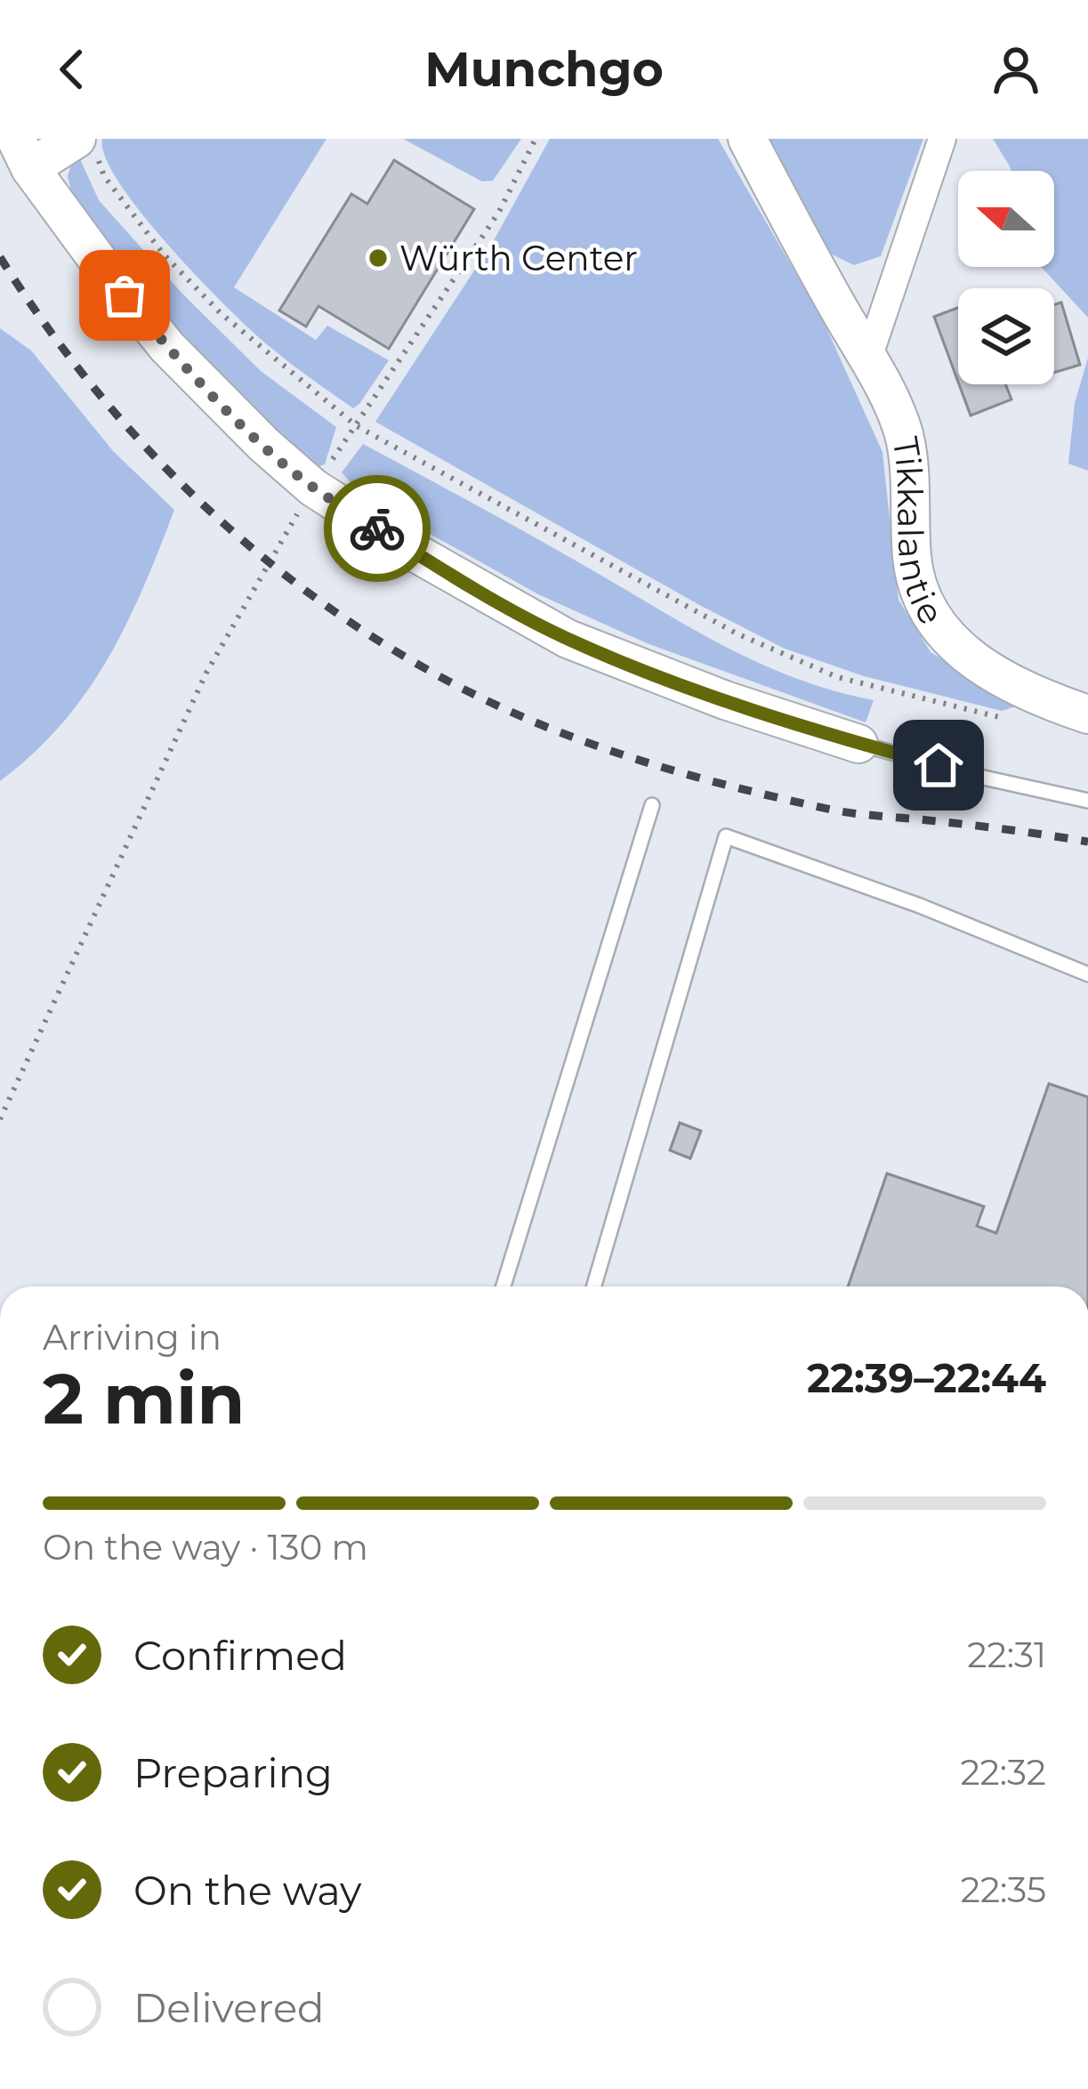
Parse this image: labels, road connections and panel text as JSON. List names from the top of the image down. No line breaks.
{"streets":{"street":["Tikkalantie"]},"places":["Würth Center"],"north":"left","page":{"header":"Munchgo","heading":["2 min","Arriving in","22:39–22:44"],"bar":"On the way · 130 m","list":[["Confirmed","22:31"],["Preparing","22:32"],["On the way","22:35"],"Delivered"]}}
